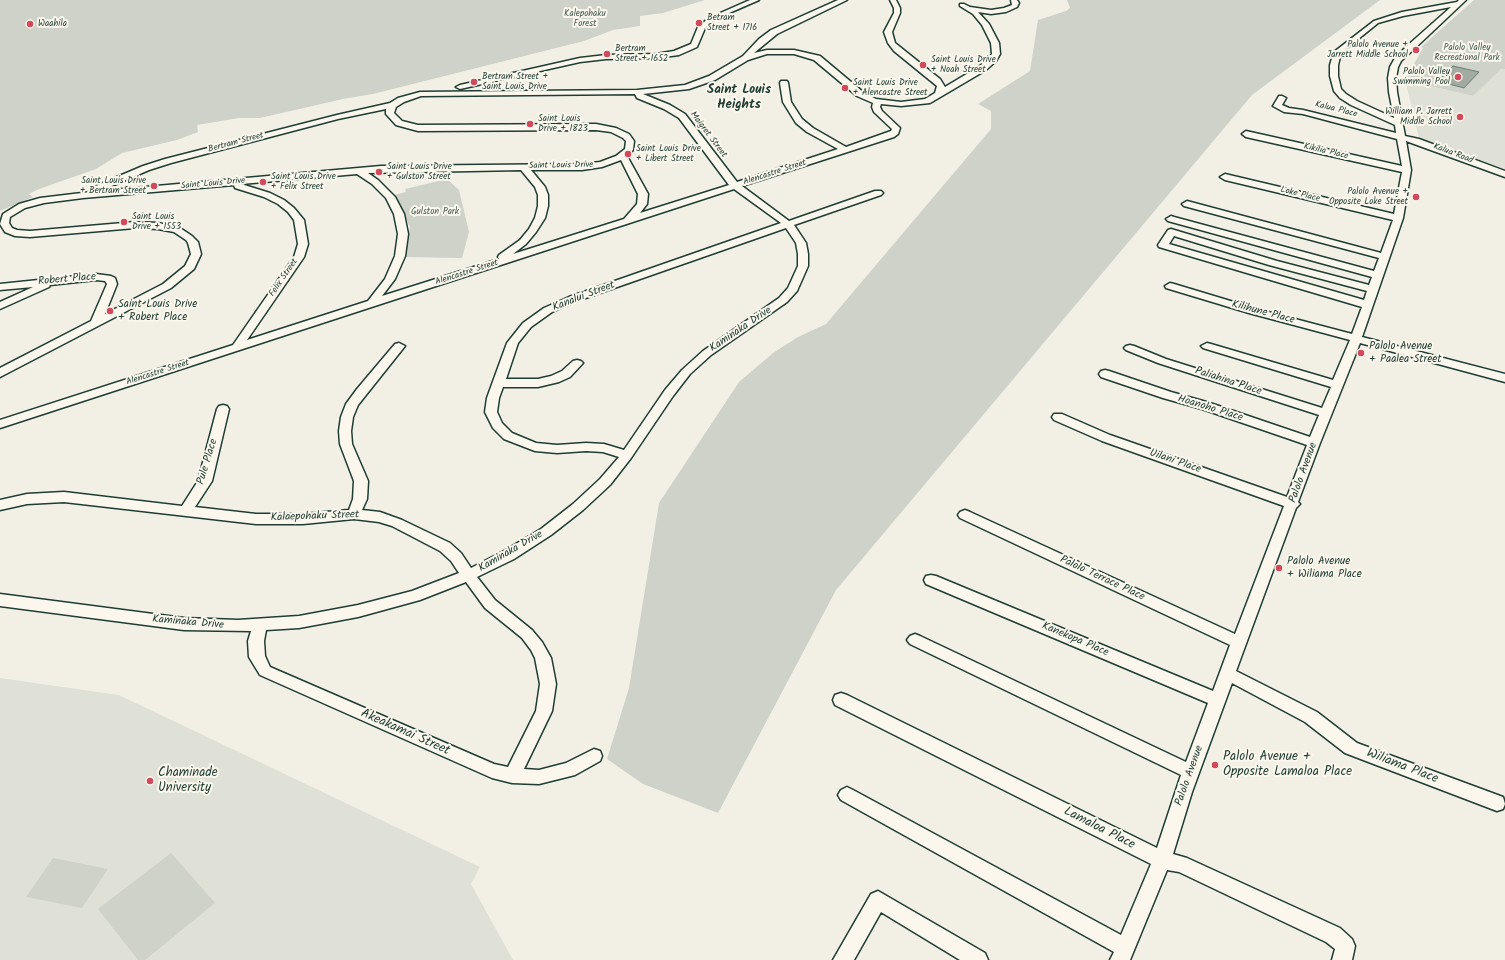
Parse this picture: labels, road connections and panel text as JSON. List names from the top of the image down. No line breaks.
{"streets":{"street":["Kalua Place","Maigret Street","Bertram Street","Kikilia Place","Kalua Road","Saint Louis Drive","Alencastre Street","Loke Place","Felix Street","Robert Place","Kanalui Street","Kilihune Place","Kaminaka Drive","Paliahina Place","Hoanoho Place","Pule Place","Uilani Place","Palolo Avenue","Kalaepohaku Street","Palolo Terrace Place","Kanekopa Place","Akeakamai Street","Wiliama Place","Lamaloa Place"]},"crossings":[["Kalua Place","Kalua Road"],["Kalua Place","Palolo Avenue"],["Maigret Street","Alencastre Street"],["Maigret Street","Kaminaka Drive"],["Bertram Street","Saint Louis Drive"],["Kikilia Place","Palolo Avenue"],["Kalua Road","Palolo Avenue"],["Saint Louis Drive","Felix Street"],["Saint Louis Drive","Robert Place"],["Alencastre Street","Felix Street"],["Alencastre Street","Kaminaka Drive"],["Loke Place","Palolo Avenue"],["Kanalui Street","Kaminaka Drive"],["Kilihune Place","Palolo Avenue"],["Kaminaka Drive","Kalaepohaku Street"],["Kaminaka Drive","Akeakamai Street"],["Paliahina Place","Palolo Avenue"],["Hoanoho Place","Palolo Avenue"],["Pule Place","Kalaepohaku Street"],["Uilani Place","Palolo Avenue"],["Palolo Avenue","Palolo Terrace Place"],["Palolo Avenue","Kanekopa Place"],["Palolo Avenue","Wiliama Place"],["Palolo Avenue","Lamaloa Place"],["Kalaepohaku Street","Akeakamai Street"]],"districts":["Saint Louis Heights"],"parks":["Kalepohaku Forest","Palolo Valley Recreational Park","Gulston Park"],"places":["Betram Street + 1716","Waahila","Palolo Avenue + Jarrett Middle School","Bertram Street + 1652","Saint Louis Drive + Noah Street","Palolo Valley Swimming Pool","Bertram Street + Saint Louis Drive","Saint Louis Drive + Alencastre Street","William P. Jarrett Middle School","Saint Louis Drive + 1823","Saint Louis Drive + Libert Street","Saint Louis Drive + Gulston Street","Saint Louis Drive + Felix Street","Saint Louis Drive + Bertram Street","Palolo Avenue + Opposite Loke Street","Saint Louis Drive + 1553","Saint Louis Drive + Robert Place","Palolo Avenue + Paalea Street","Palolo Avenue + Wiliama Place","Palolo Avenue + Opposite Lamaloa Place","Chaminade University"]}
